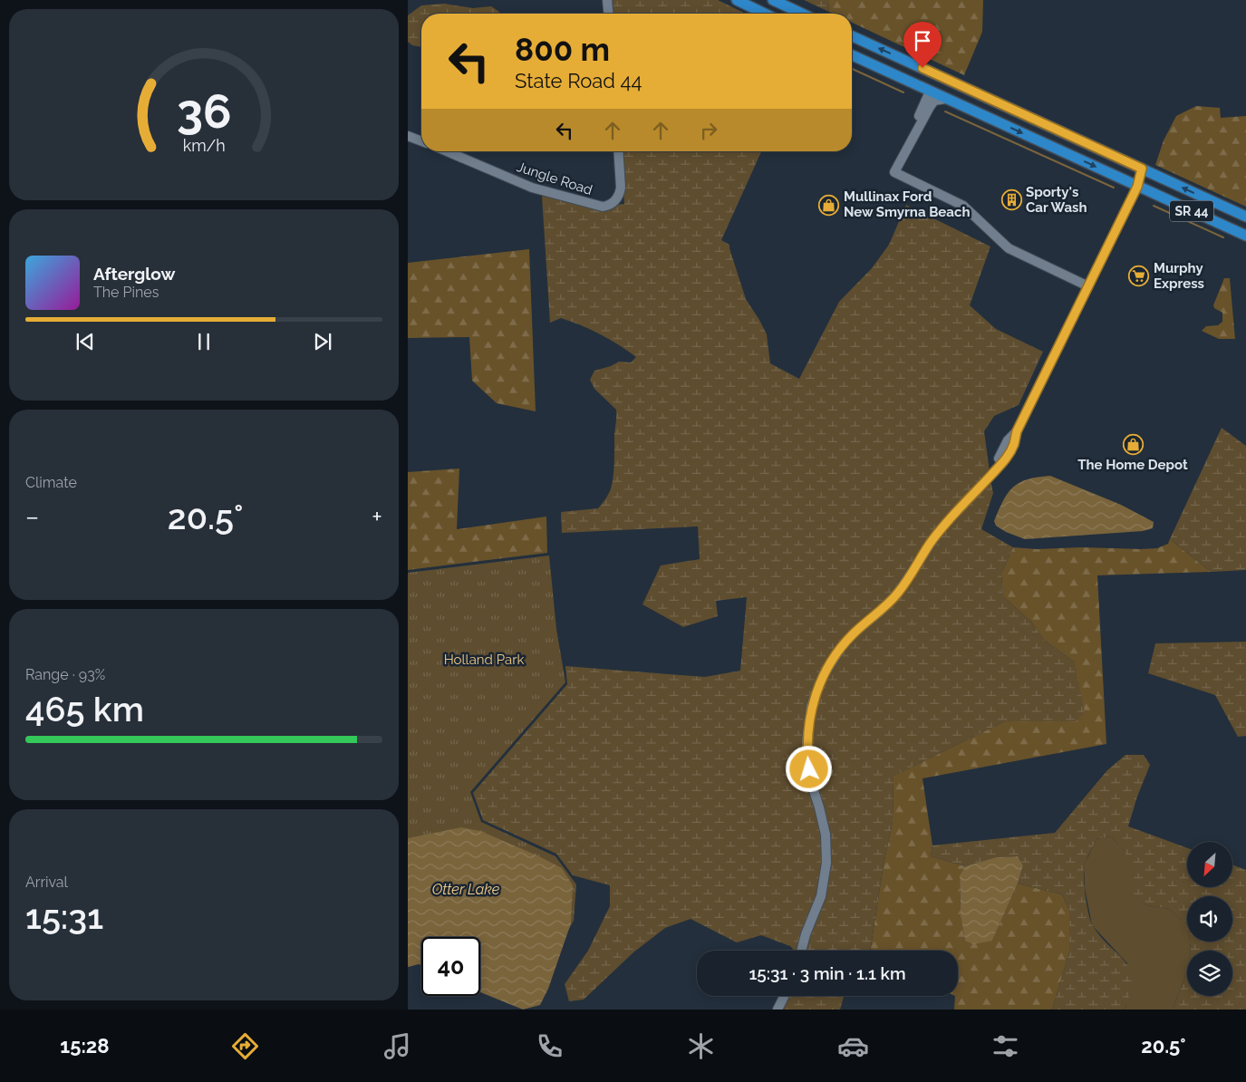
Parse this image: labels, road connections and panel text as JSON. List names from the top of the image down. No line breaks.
{"streets":{"main road":["SR 44"],"street":["Jungle Road"]},"water":["Otter Lake"],"parks":["Holland Park"],"places":{"building":["Sporty's Car Wash"],"shop":["Mullinax Ford New Smyrna Beach","The Home Depot"],"supermarket":["Murphy Express"]},"north":"bottom left","page":{"turn":["800 m","State Road 44"],"song":["Afterglow","The Pines"],"tile":["Climate",["Range · 93%","465 km"],["Arrival","15:31"]],"heat":["−","20.5°","+"],"limit":"40","trip":"15:31 · 3 min · 1.1 km","tabs":["15:28","20.5°"],"gauge":["36","km/h"]}}
